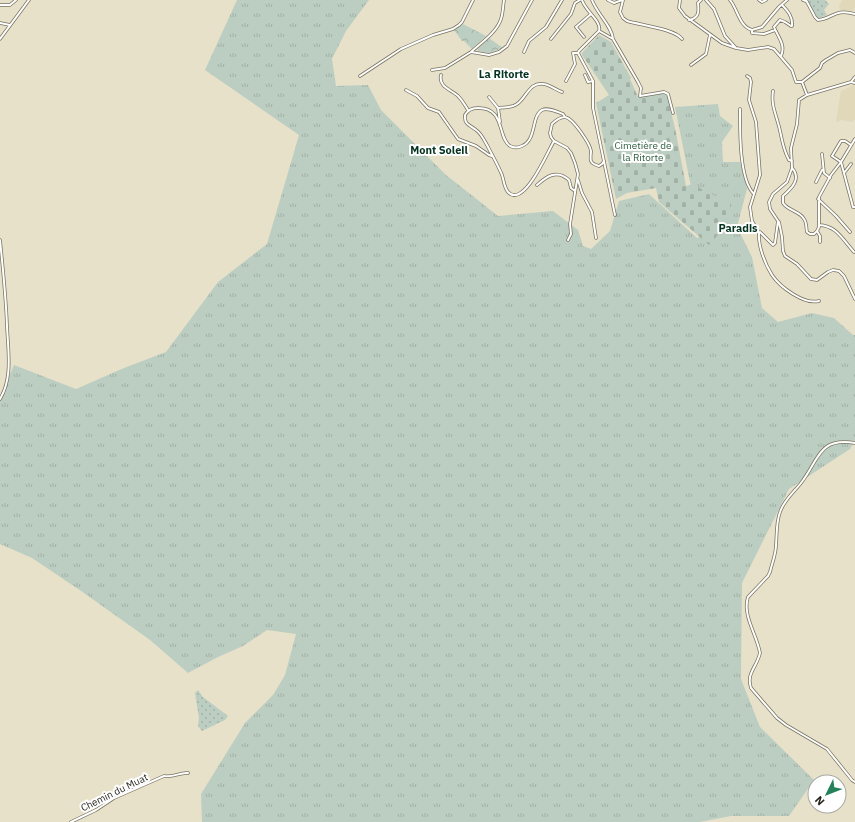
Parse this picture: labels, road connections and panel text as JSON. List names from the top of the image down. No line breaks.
{"streets":{"street":["Chemin du Muat"]},"districts":["La Ritorte","Mont Soleil","Paradis"],"parks":["Cimetière de la Ritorte"],"north":"bottom left"}
